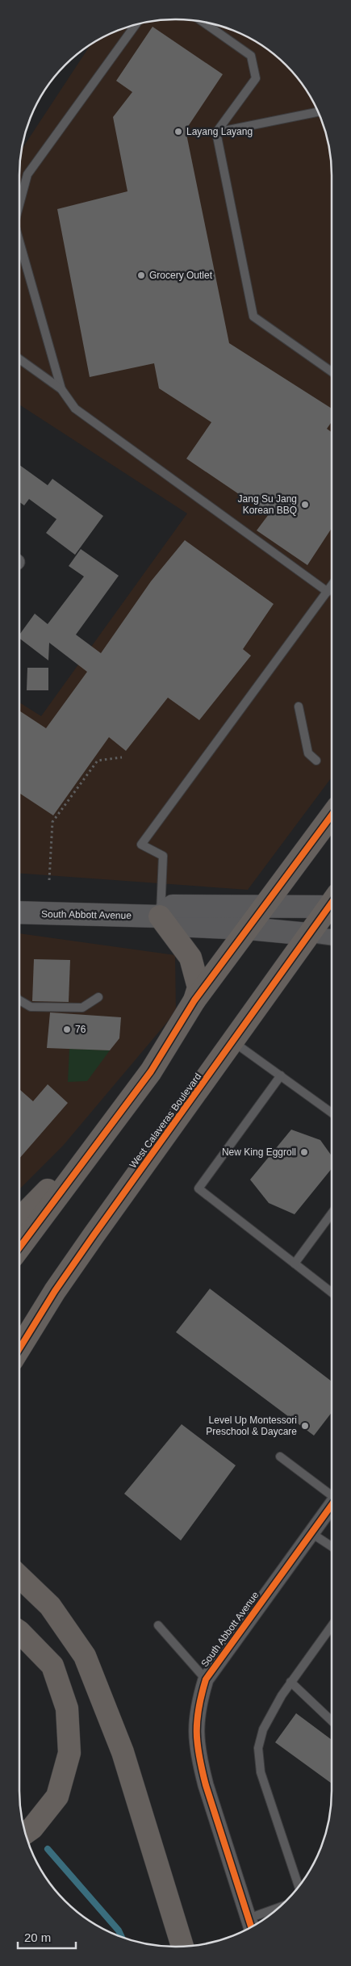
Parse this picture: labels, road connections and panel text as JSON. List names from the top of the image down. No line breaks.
{"streets":{"highway":["West Calaveras Boulevard"],"street":["South Abbott Avenue"]},"crossings":[["South Abbott Avenue","West Calaveras Boulevard"]],"places":["Layang Layang","Grocery Outlet","Jang Su Jang Korean BBQ","76","New King Eggroll","Level Up Montessori Preschool & Daycare"],"scale_bar":"20 m"}
